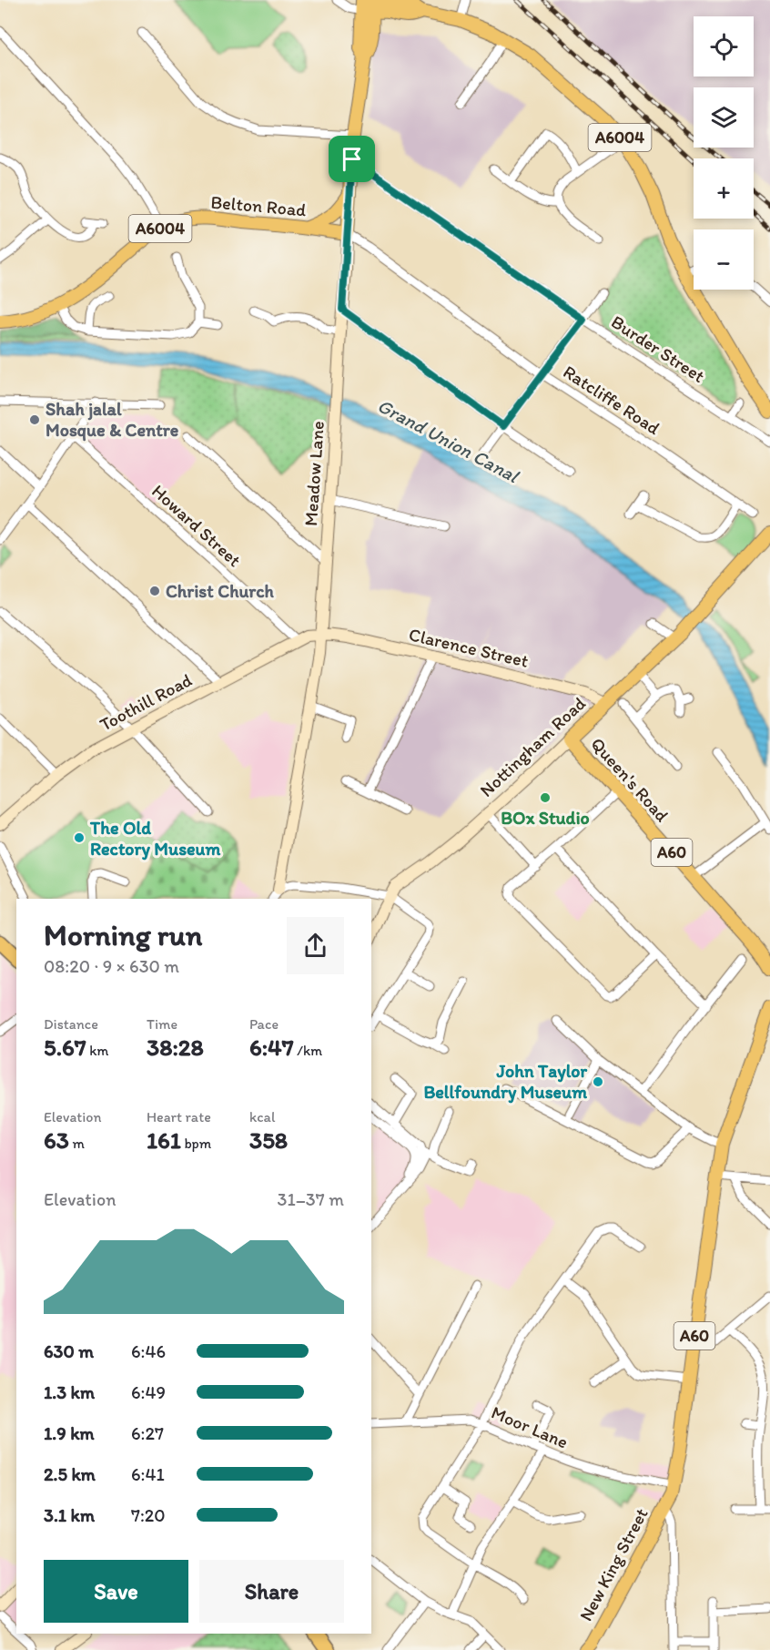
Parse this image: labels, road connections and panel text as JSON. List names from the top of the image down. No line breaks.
{"streets":{"main road":["A6004","Belton Road","Meadow Lane","Nottingham Road","Queen's Road","A60","New King Street"],"street":["Burder Street","Ratcliffe Road","Howard Street","Clarence Street","Toothill Road","Moor Lane"]},"crossings":[["A6004","Meadow Lane"],["Belton Road","Ratcliffe Road"],["Belton Road","Meadow Lane"],["Burder Street","Meadow Lane"],["Ratcliffe Road","Meadow Lane"],["Meadow Lane","Clarence Street"],["Meadow Lane","Toothill Road"],["Howard Street","Toothill Road"],["Clarence Street","Toothill Road"],["Clarence Street","Nottingham Road"],["Nottingham Road","Queen's Road"],["A60","Moor Lane"],["A60","New King Street"],["Moor Lane","New King Street"]],"water":["Grand Union Canal"],"places":["Shah jalal Mosque & Centre","Christ Church","BOx Studio","The Old Rectory Museum","John Taylor Bellfoundry Museum"],"page":{"map_buttons":["+","−"],"heading":["Morning run","08:20 · 9 × 630 m"],"stats":[["Distance","5.67 km"],["Time","38:28"],["Pace","6:47 /km"],["Elevation","63 m"],["Heart rate","161 bpm"],["kcal","358"]],"chart":["Elevation","31–37 m"],"list":[{"name":"630 m","note":"6:46"},{"name":"1.3 km","note":"6:49"},{"name":"1.9 km","note":"6:27"},{"name":"2.5 km","note":"6:41"},{"name":"3.1 km","note":"7:20"}],"buttons":["Save","Share"]}}
